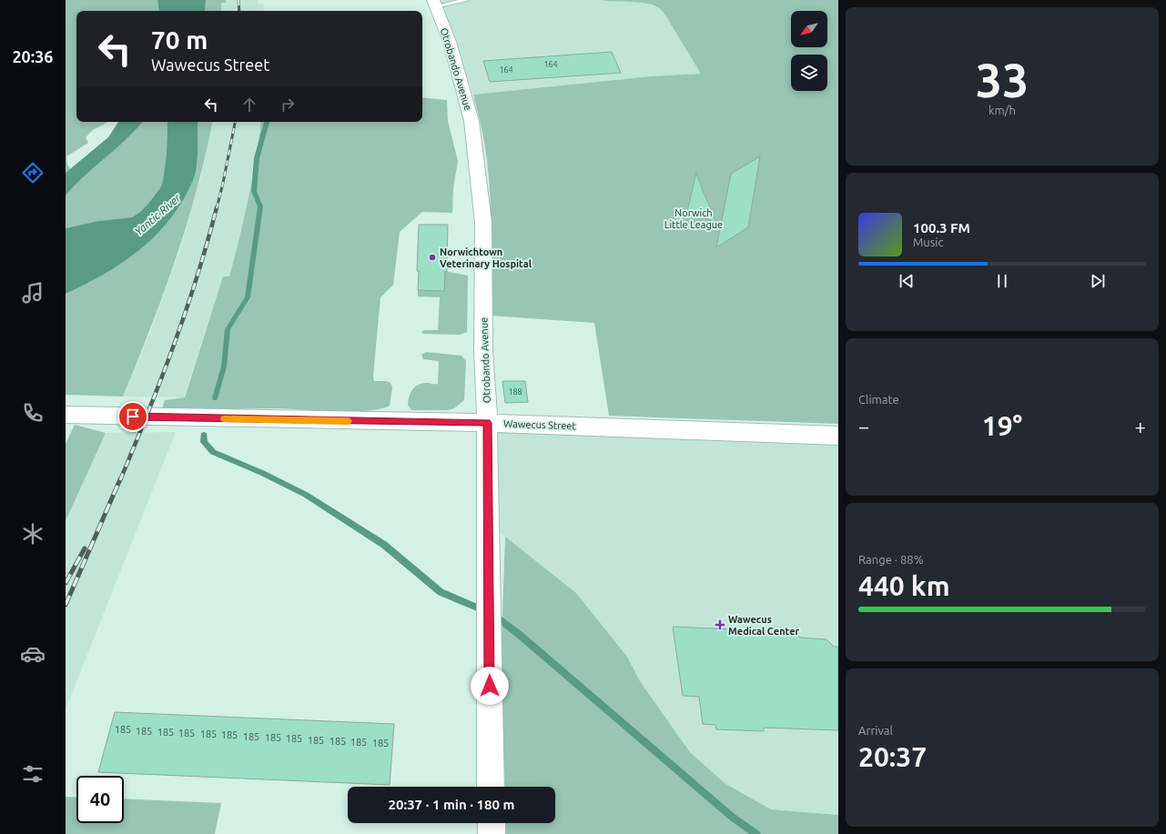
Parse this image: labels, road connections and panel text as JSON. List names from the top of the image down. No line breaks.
{"streets":{"street":["Otrobando Avenue","Wawecus Street"]},"crossings":[["Otrobando Avenue","Wawecus Street"]],"water":["Yantic River"],"parks":["Norwich Little League"],"places":{"other":["Norwichtown Veterinary Hospital"],"health":["Wawecus Medical Center"]},"house_numbers":["164","164","188","185","185","185","185","185","185","185","185","185","185","185","185","185"],"north":"bottom left","page":{"tabs":"20:36","tile":[["33","km/h"],"Climate",["Range · 88%","440 km"],["Arrival","20:37"]],"turn":["70 m","Wawecus Street"],"song":["100.3 FM","Music"],"heat":["−","19°","+"],"limit":"40","trip":"20:37 · 1 min · 180 m"}}
